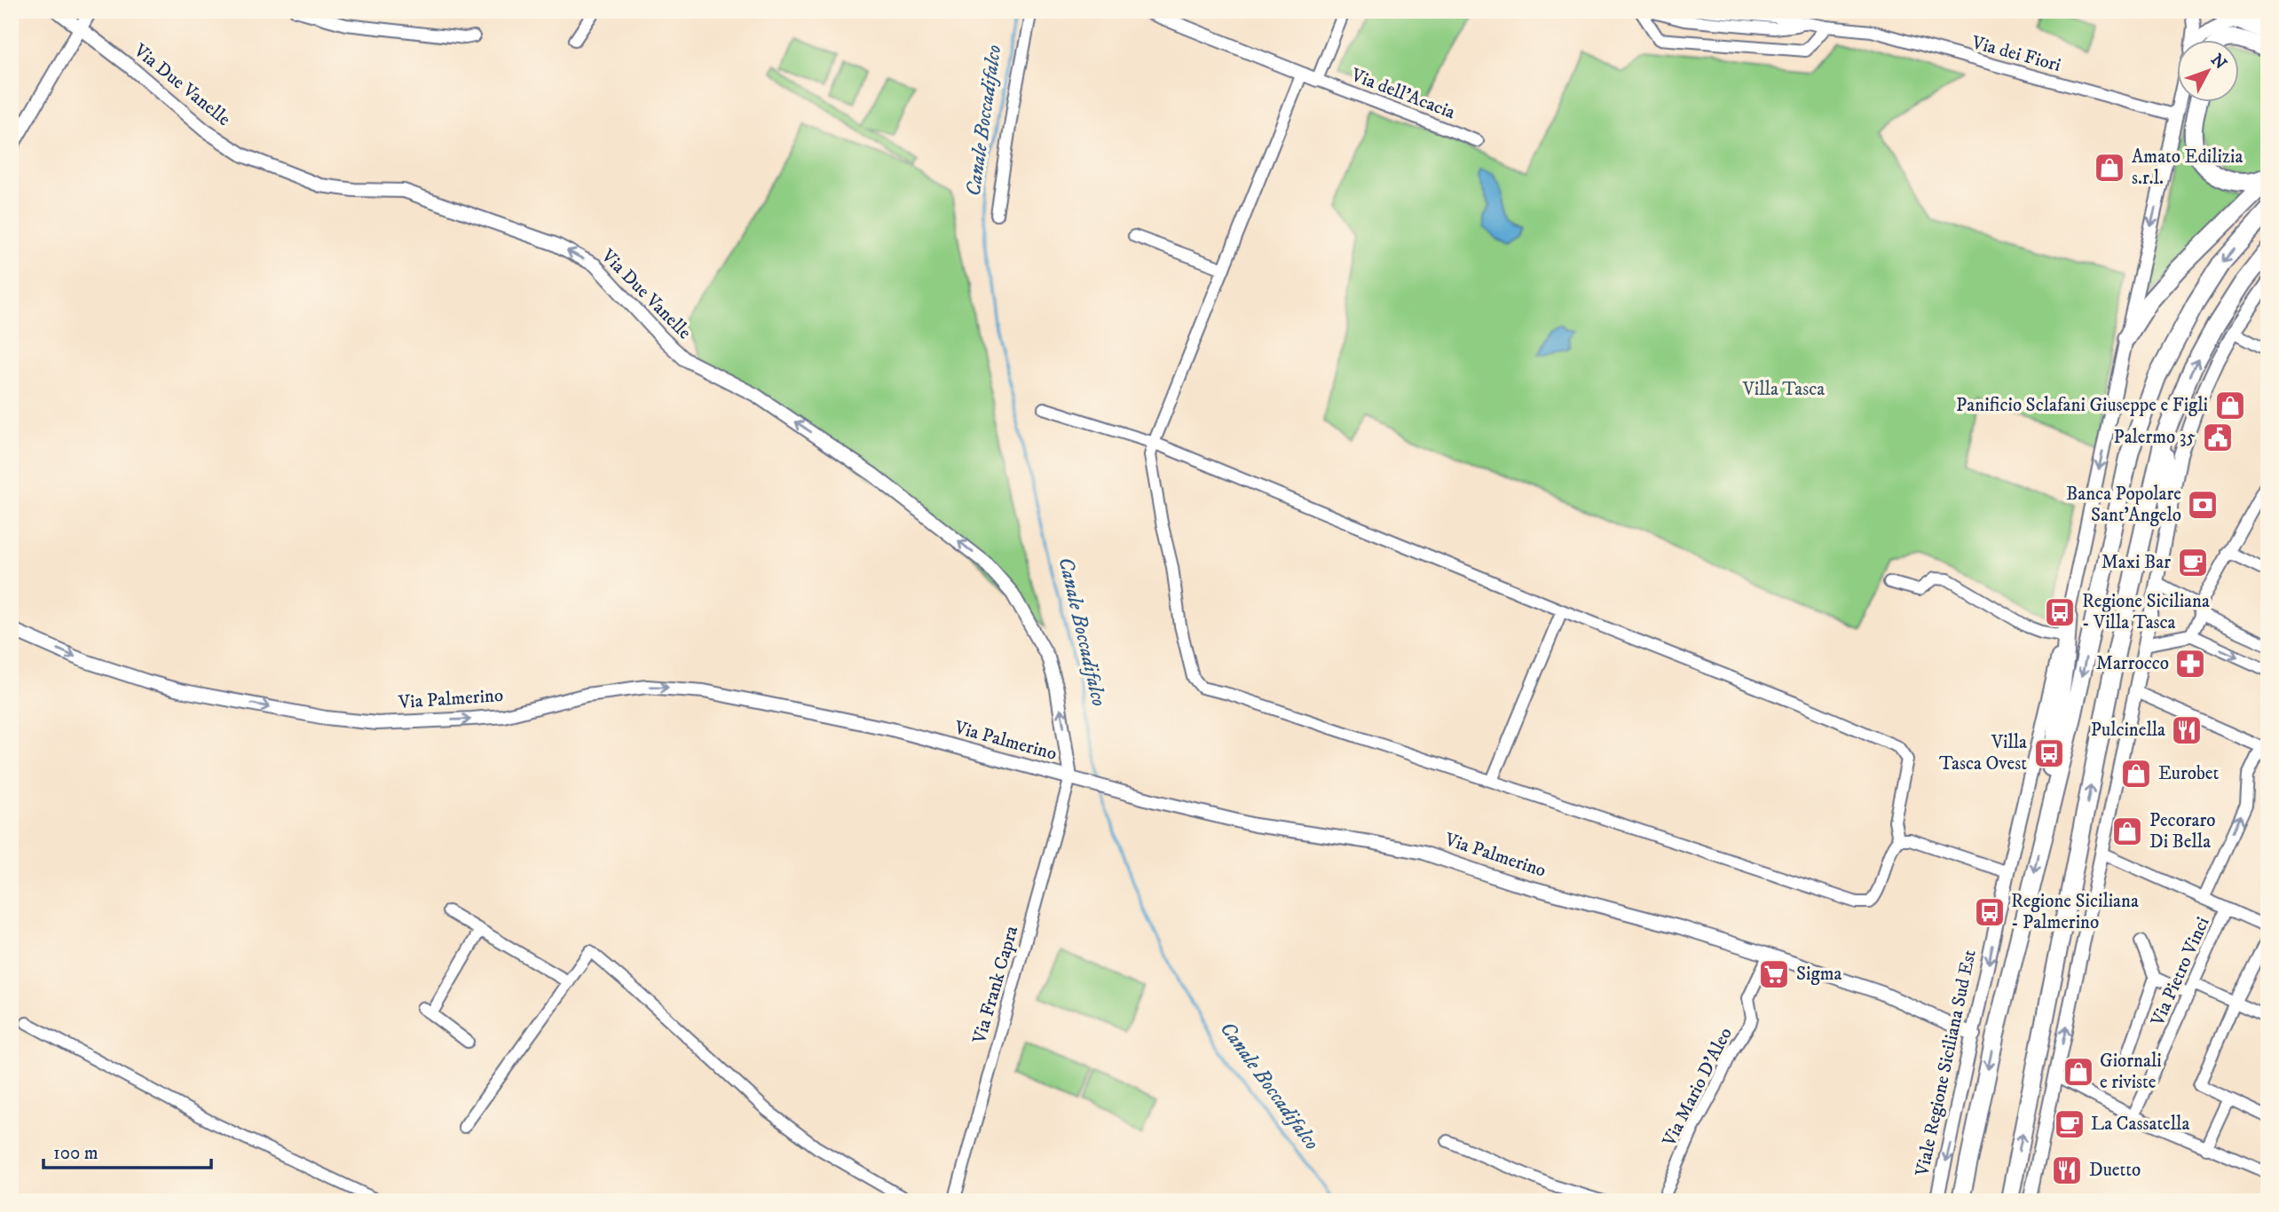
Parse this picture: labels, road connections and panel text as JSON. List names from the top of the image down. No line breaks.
{"streets":{"street":["Via dei Fiori","Via Due Vanelle","Via dell'Acacia","Via Palmerino","Via Pietro Vinci","Via Frank Capra","Viale Regione Siciliana Sud Est","Via Mario D'Aleo"]},"crossings":[["Via dei Fiori","Viale Regione Siciliana Sud Est"],["Via Due Vanelle","Via Palmerino"],["Via Due Vanelle","Via Frank Capra"],["Via Palmerino","Via Frank Capra"],["Via Palmerino","Viale Regione Siciliana Sud Est"],["Via Palmerino","Via Mario D'Aleo"]],"one_way":["Via Due Vanelle","Via Palmerino"],"water":["Canale Boccadifalco"],"parks":["Villa Tasca"],"places":{"shop":["Amato Edilizia s.r.l.","Panificio Sclafani Giuseppe e Figli","Eurobet","Pecoraro Di Bella","Giornali e riviste"],"public building":["Palermo 35"],"bank":["Banca Popolare Sant'Angelo"],"cafe":["Maxi Bar","La Cassatella"],"bus stop":["Regione Siciliana - Villa Tasca","Villa Tasca Ovest","Regione Siciliana - Palmerino"],"pharmacy":["Marrocco"],"restaurant":["Pulcinella","Duetto"],"supermarket":["Sigma"]},"scale_bar":"100 m","north":"top right"}
